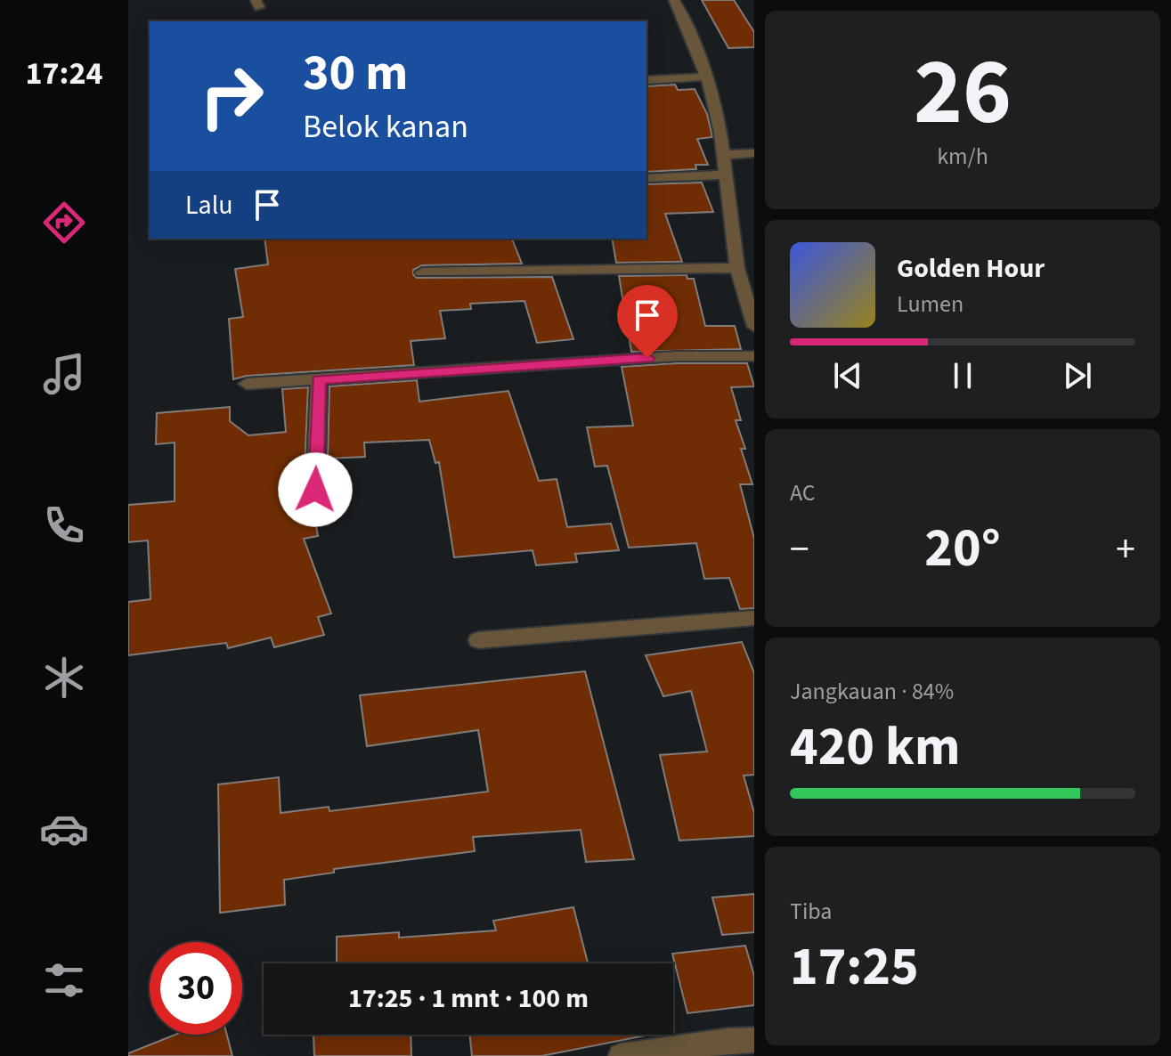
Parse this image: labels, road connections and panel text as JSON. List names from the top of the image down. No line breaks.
{"page":{"tabs":"17:24","tile":[["26","km/h"],"AC",["Jangkauan · 84%","420 km"],["Tiba","17:25"]],"turn":["30 m","Belok kanan"],"then":"Lalu","song":["Golden Hour","Lumen"],"heat":["−","20°","+"],"limit":"30","trip":"17:25 · 1 mnt · 100 m"}}
